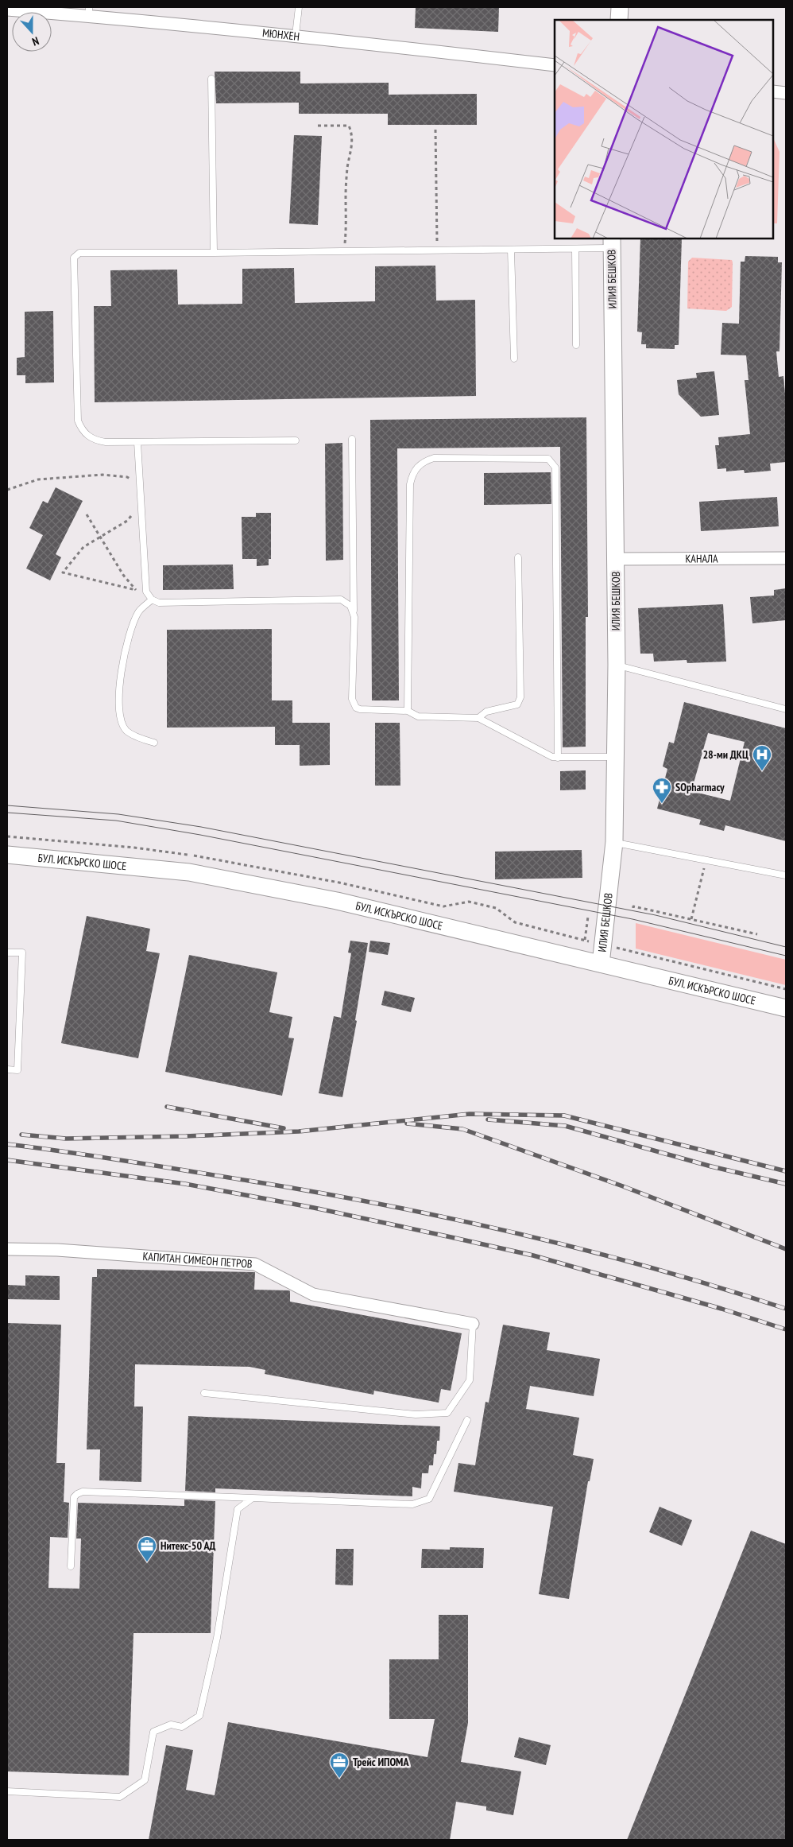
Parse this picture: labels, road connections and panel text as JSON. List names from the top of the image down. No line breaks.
{"streets":{"main road":["ИЛИЯ БЕШКОВ","БУЛ. ИСКЪРСКО ШОСЕ"],"street":["МЮНХЕН","КАНАЛА","КАПИТАН СИМЕОН ПЕТРОВ"]},"crossings":[["ИЛИЯ БЕШКОВ","КАНАЛА"],["ИЛИЯ БЕШКОВ","БУЛ. ИСКЪРСКО ШОСЕ"]],"places":{"hospital":["28-ми ДКЦ"],"pharmacy":["SOpharmacy"],"office":["Нитекс-50 АД","Трейс ИПОМА"]},"north":"bottom"}
